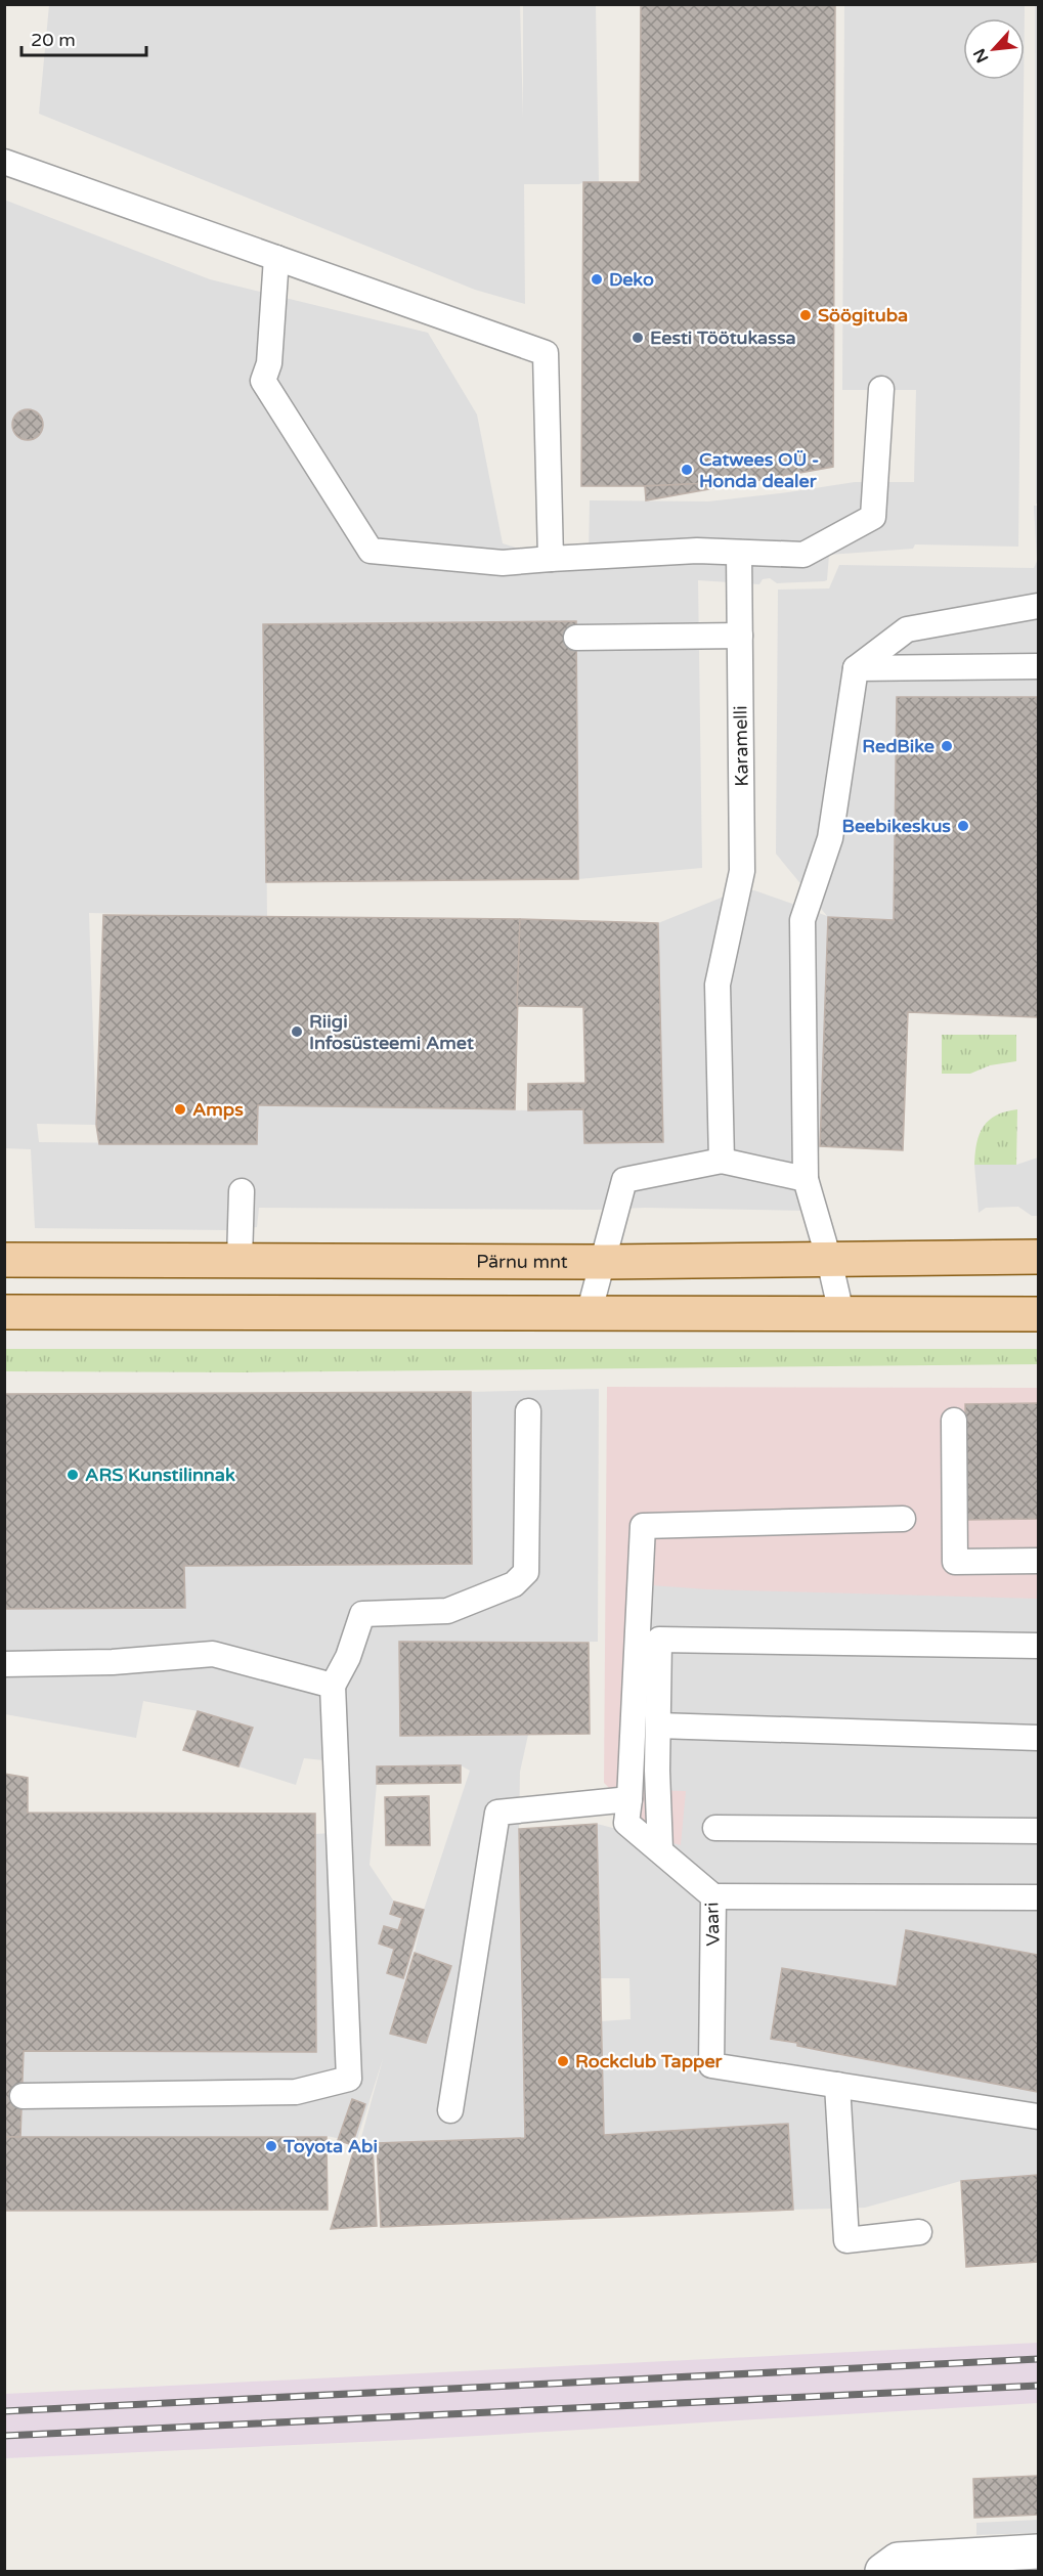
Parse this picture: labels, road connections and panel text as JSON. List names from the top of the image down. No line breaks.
{"streets":{"main road":["Pärnu mnt"],"lane":["Karamelli","Vaari"]},"places":["Deko","Söögituba","Eesti Töötukassa","Catwees OÜ - Honda dealer","RedBike","Beebikeskus","Riigi Infosüsteemi Amet","Amps","ARS Kunstilinnak","Rockclub Tapper","Toyota Abi"],"scale_bar":"20 m","north":"bottom left"}
